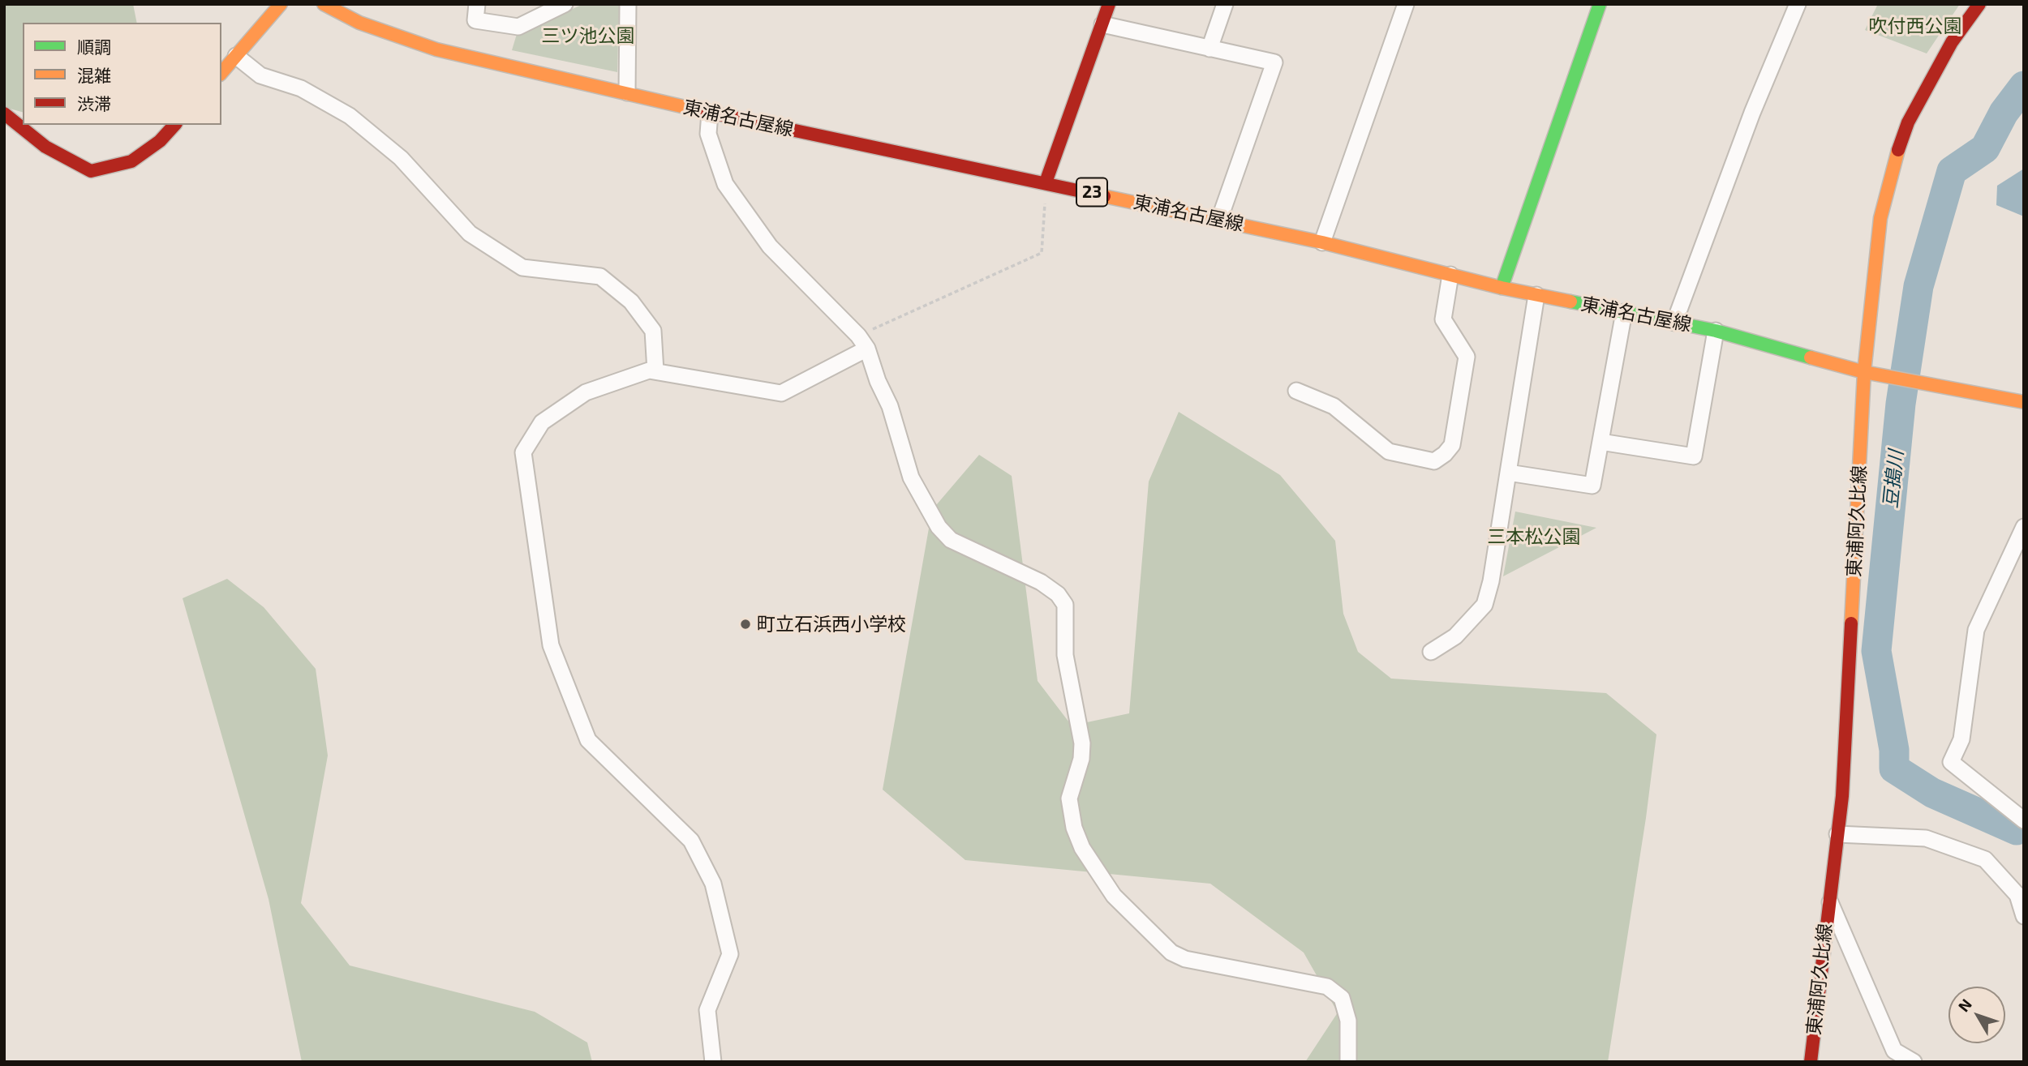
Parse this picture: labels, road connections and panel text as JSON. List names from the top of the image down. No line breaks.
{"streets":{"main road":["東浦名古屋線","23","東浦阿久比線"]},"crossings":[["東浦名古屋線","東浦阿久比線"]],"water":["豆搗川"],"parks":["吹付西公園","三ツ池公園","三本松公園"],"places":["町立石浜西小学校"],"legend":["順調","混雑","渋滞"],"north":"top left"}
